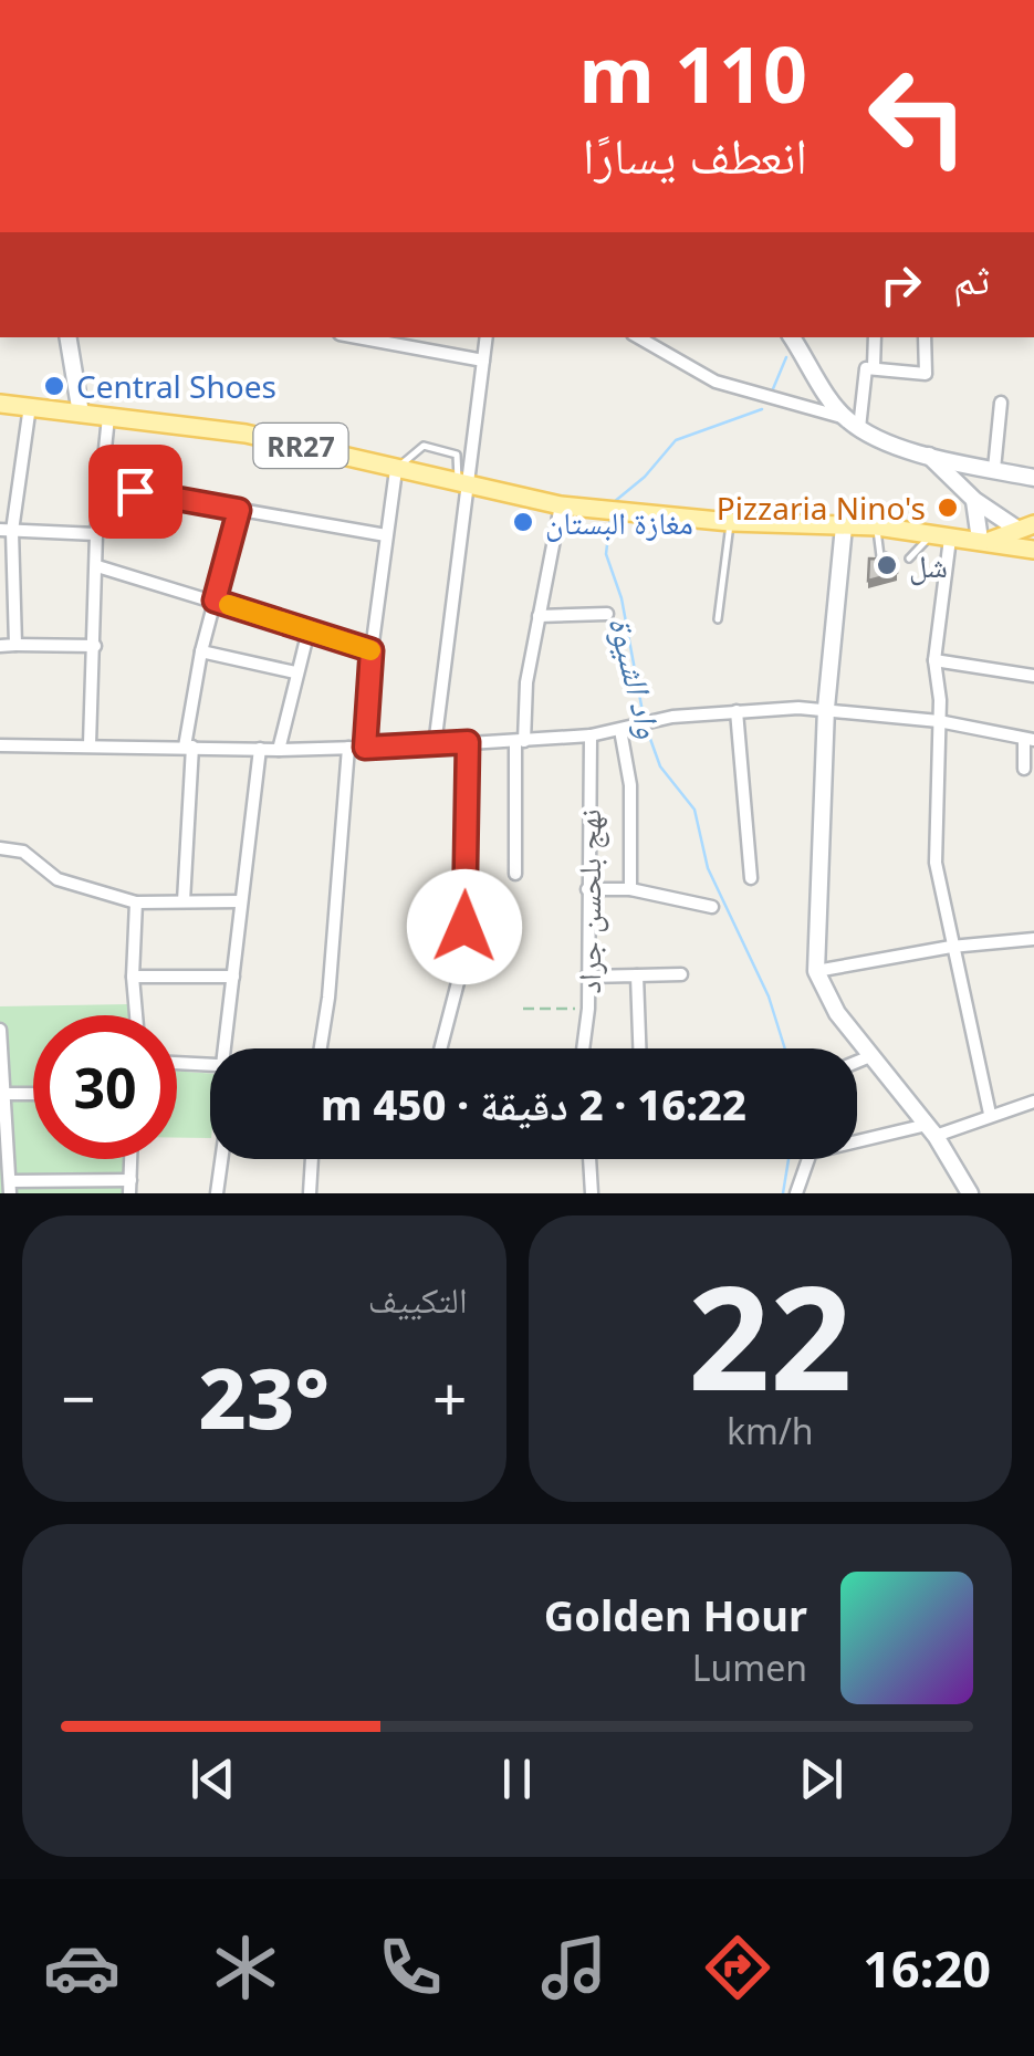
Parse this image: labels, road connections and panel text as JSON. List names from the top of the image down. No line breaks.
{"streets":{"main road":["RR27"],"street":["نهج بلحسن جراد"]},"water":["واد الشيوة"],"places":["Central Shoes","Pizzaria Nino's","مغازة البستان","شل"],"page":{"turn":["110 m","انعطف يسارًا"],"then":"ثم","limit":"30","trip":"16:22 · 2 دقيقة · 450 m","tile":[["22","km/h"],"التكييف"],"heat":["−","23°","+"],"song":["Golden Hour","Lumen"],"tabs":"16:20"}}
